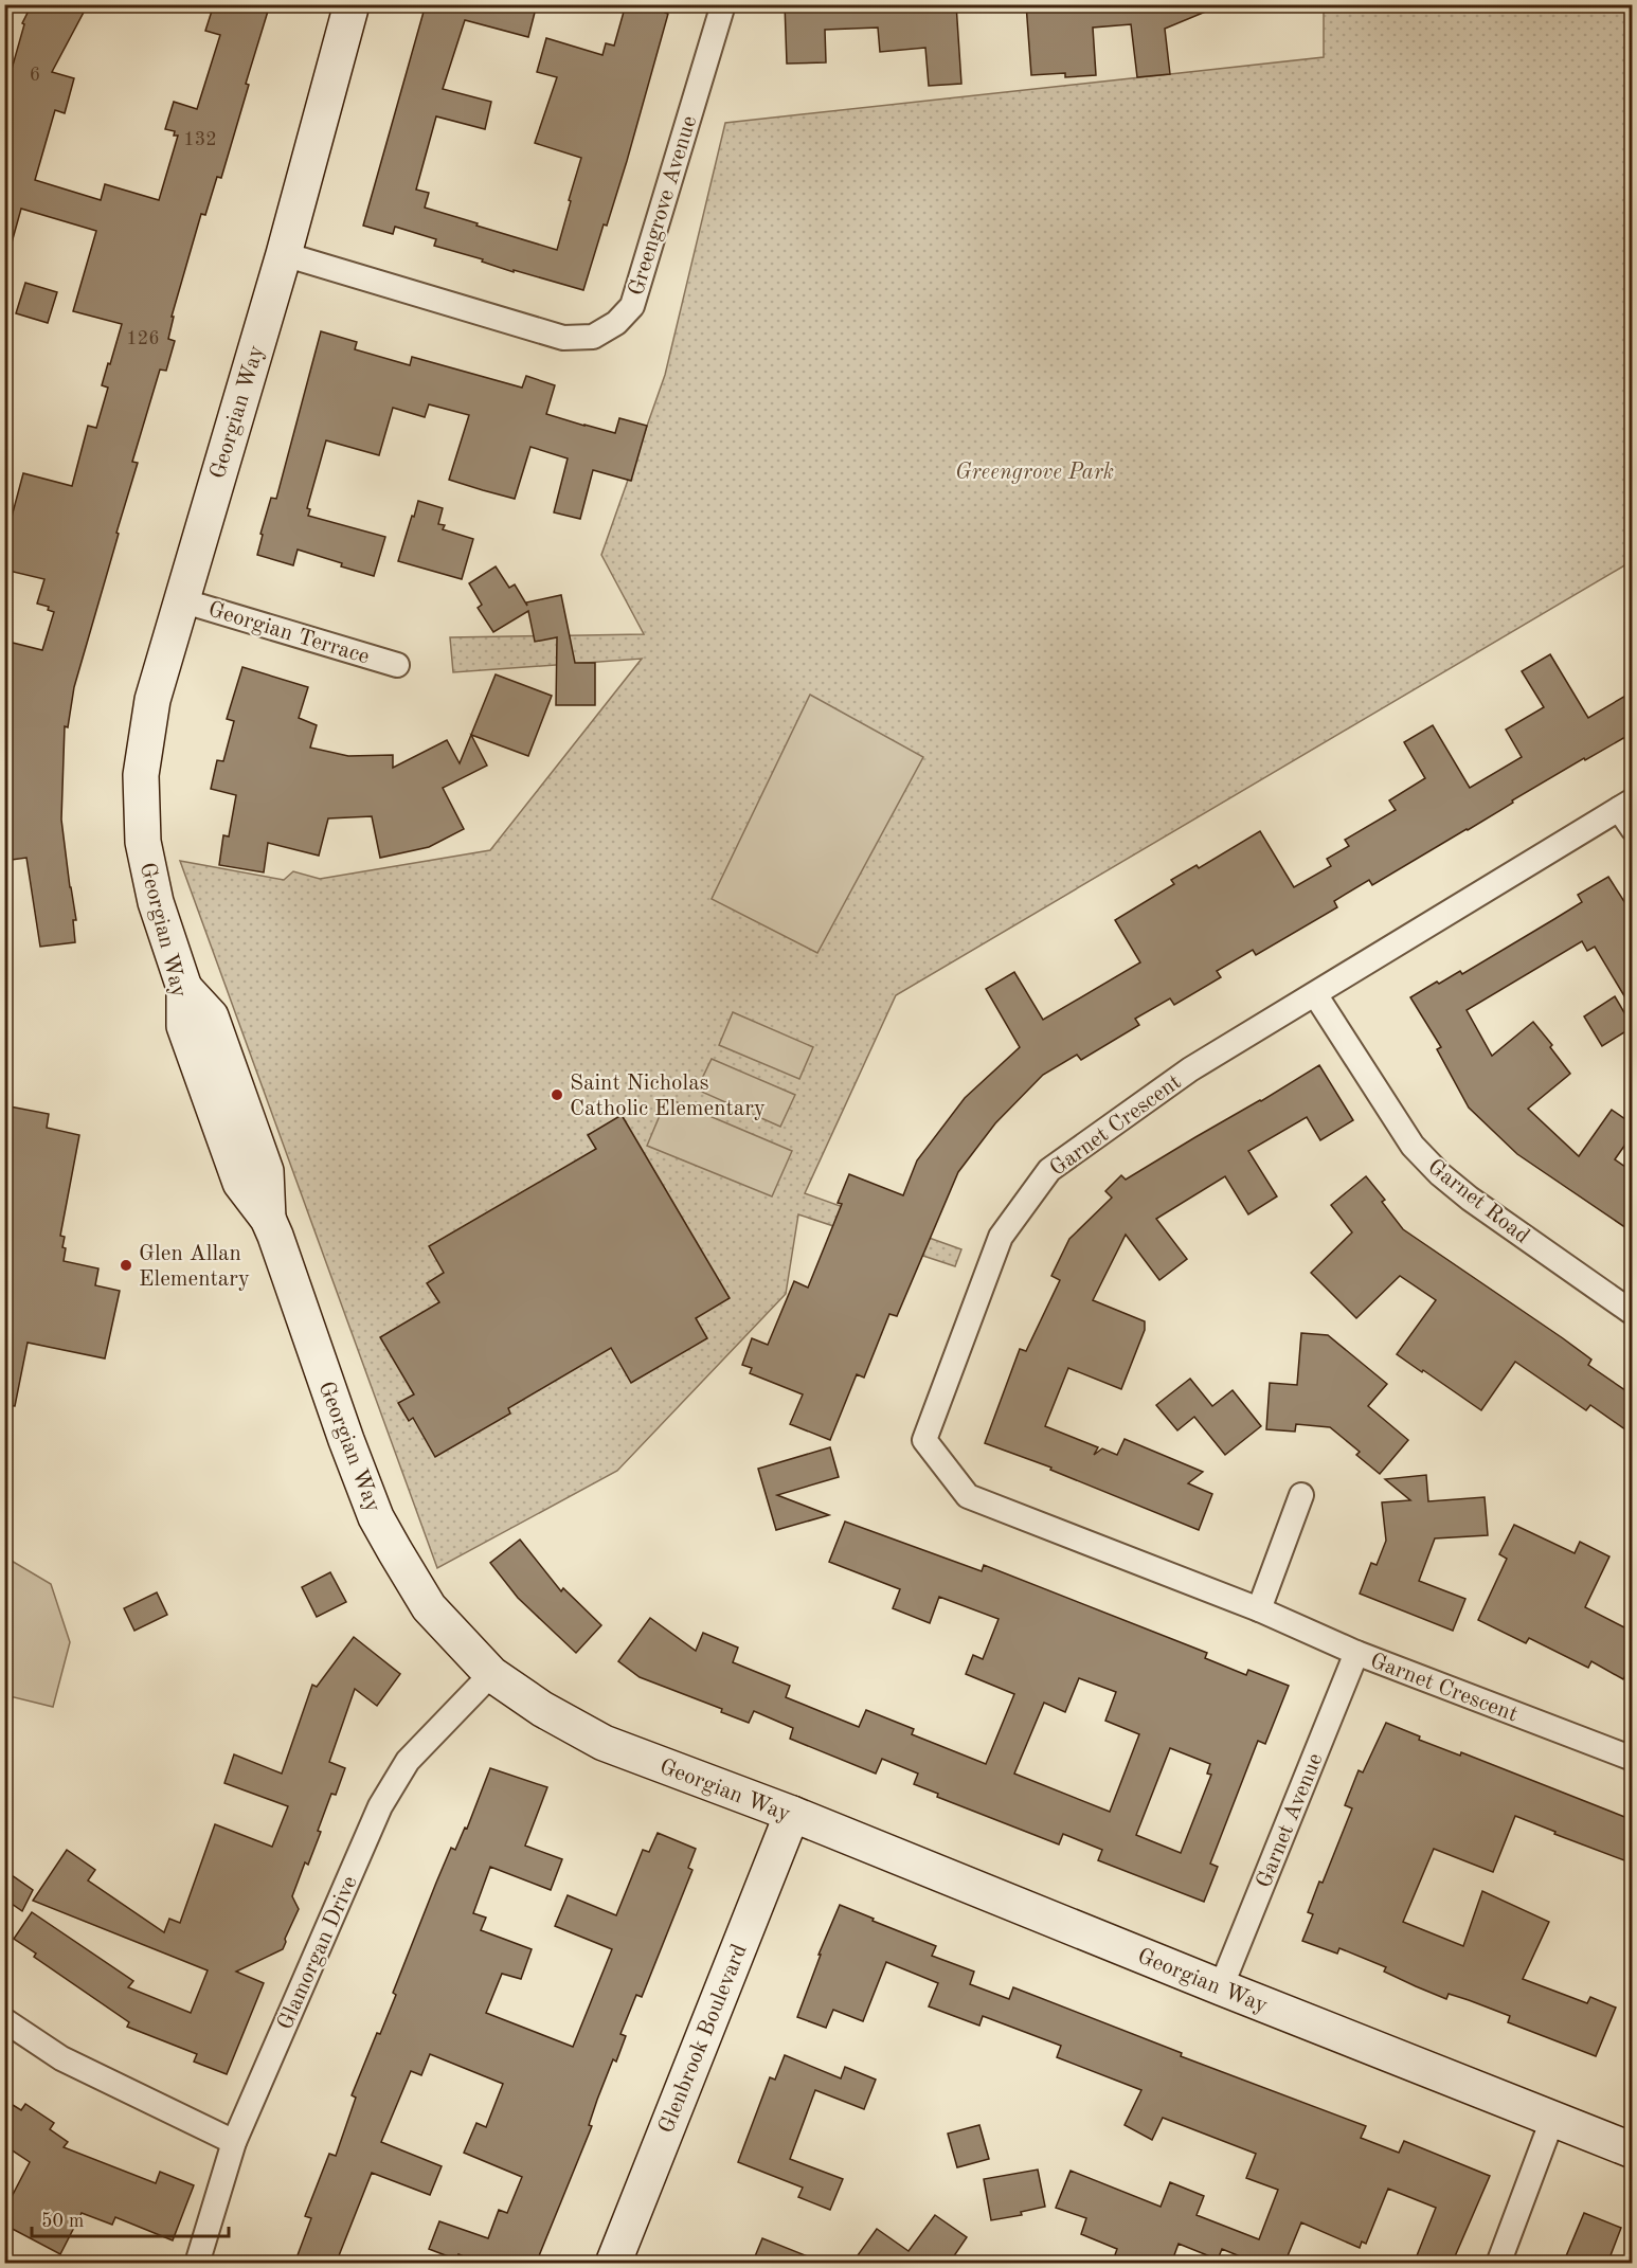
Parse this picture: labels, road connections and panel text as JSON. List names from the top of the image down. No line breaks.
{"streets":{"street":["Greengrove Avenue","Georgian Way","Georgian Terrace","Garnet Crescent","Garnet Road","Garnet Avenue","Glamorgan Drive","Glenbrook Boulevard"]},"crossings":[["Greengrove Avenue","Georgian Way"],["Georgian Way","Georgian Terrace"],["Georgian Way","Garnet Avenue"],["Georgian Way","Glamorgan Drive"],["Georgian Way","Glenbrook Boulevard"],["Garnet Crescent","Garnet Road"],["Garnet Crescent","Garnet Avenue"]],"parks":["Greengrove Park"],"places":["Saint Nicholas Catholic Elementary","Glen Allan Elementary"],"house_numbers":["6","132","126"],"scale_bar":"50 m"}
